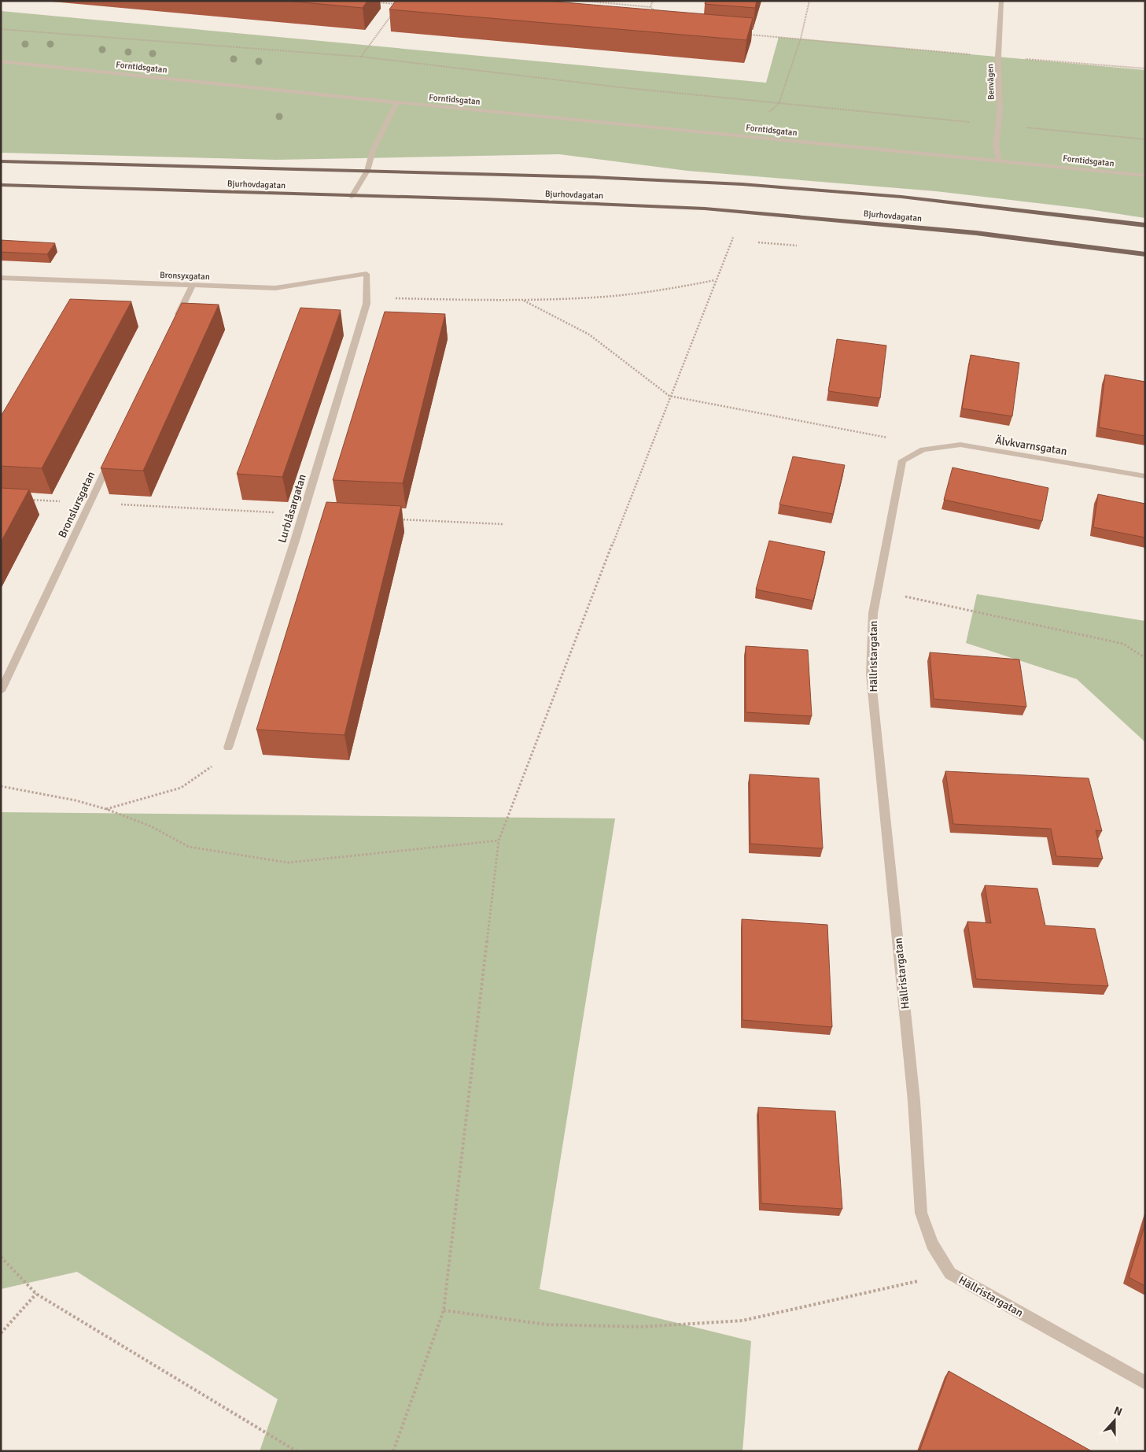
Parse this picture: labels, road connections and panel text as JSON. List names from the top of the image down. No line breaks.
{"streets":{"main road":["Bjurhovdagatan"],"street":["Forntidsgatan","Benvägen","Bronsyxgatan","Älvkvarnsgatan","Bronslursgatan","Lurblåsargatan","Hällristargatan"]},"crossings":[["Forntidsgatan","Benvägen"],["Bronsyxgatan","Lurblåsargatan"],["Älvkvarnsgatan","Hällristargatan"]],"north":"top"}
